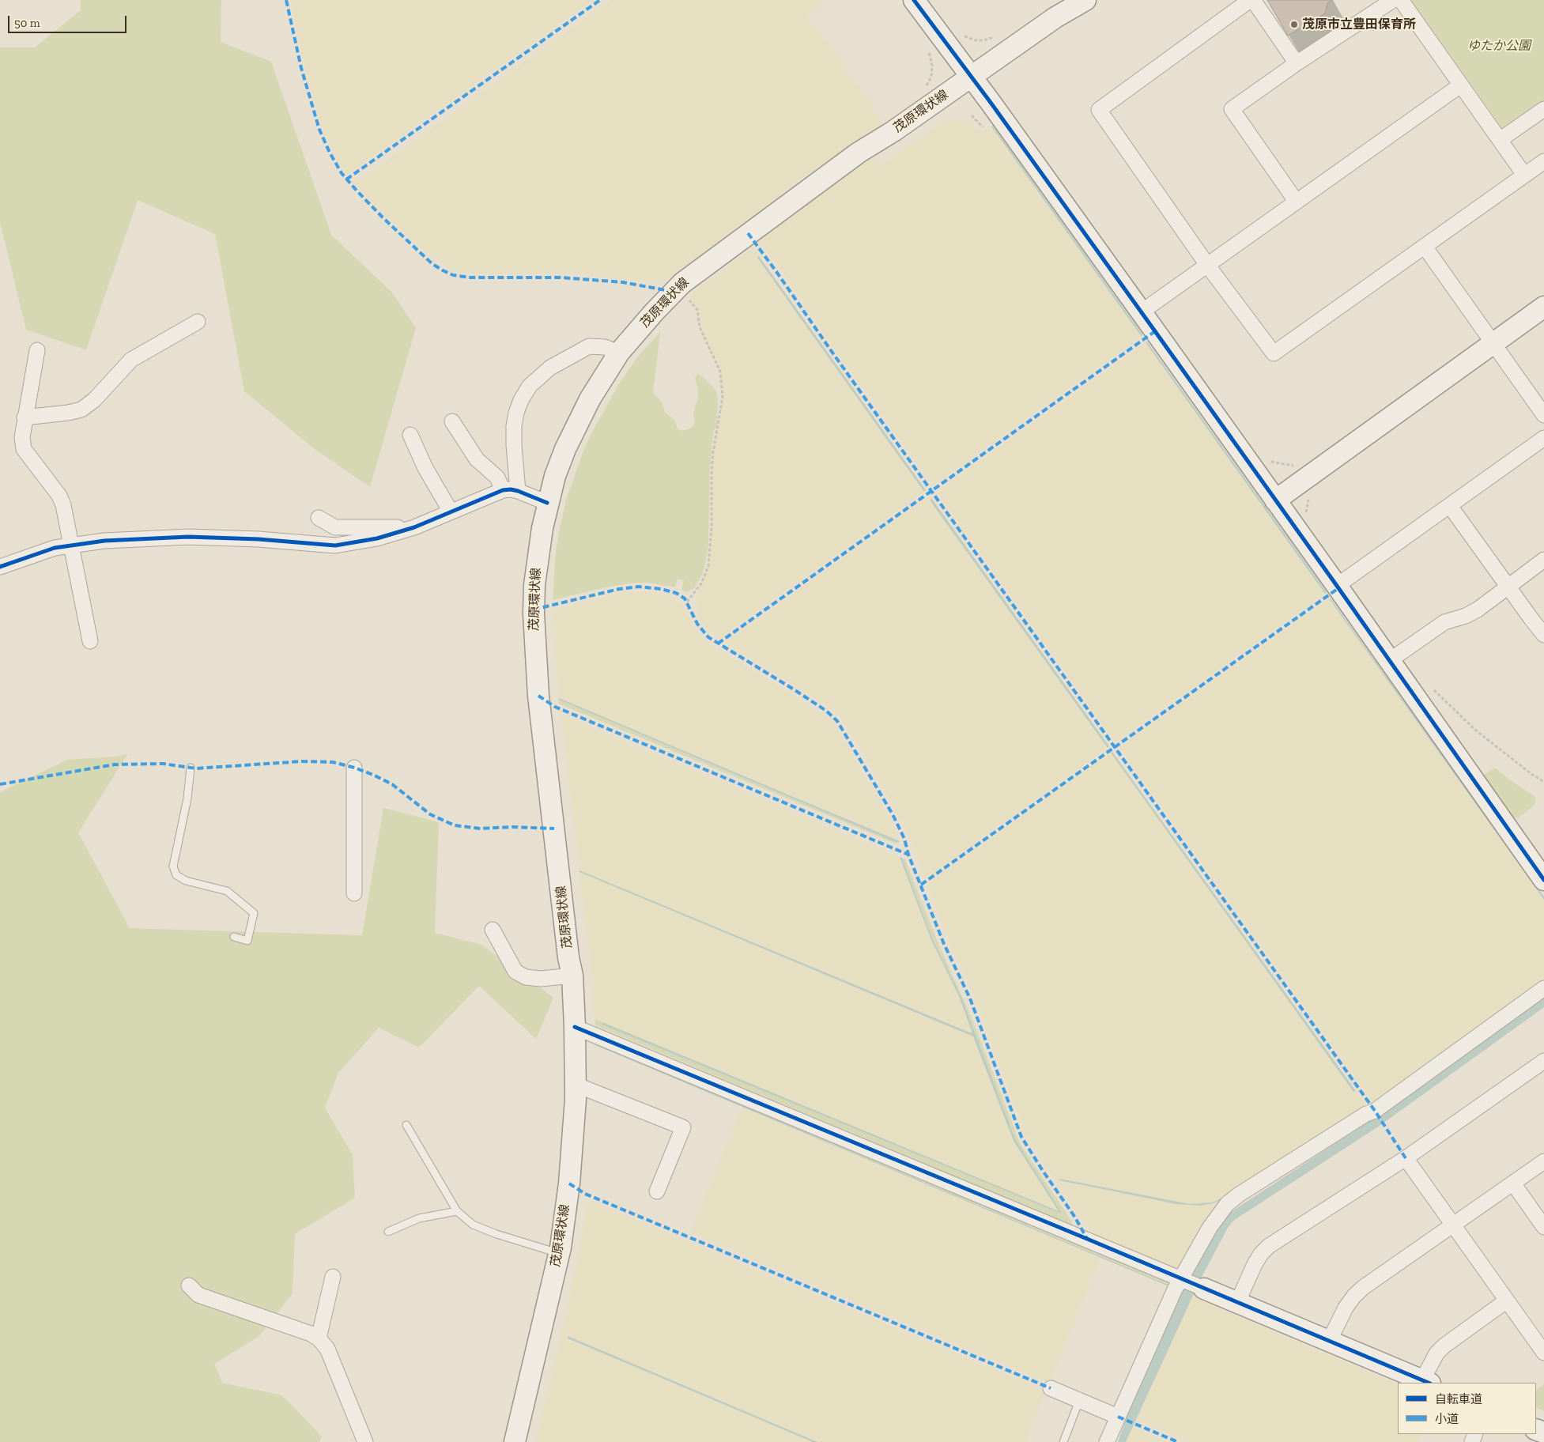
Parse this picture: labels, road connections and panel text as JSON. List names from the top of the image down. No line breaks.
{"streets":{"main road":["茂原環状線"]},"parks":["ゆたか公園"],"places":["茂原市立豊田保育所"],"legend":["自転車道","小道"],"scale_bar":"50 m"}
